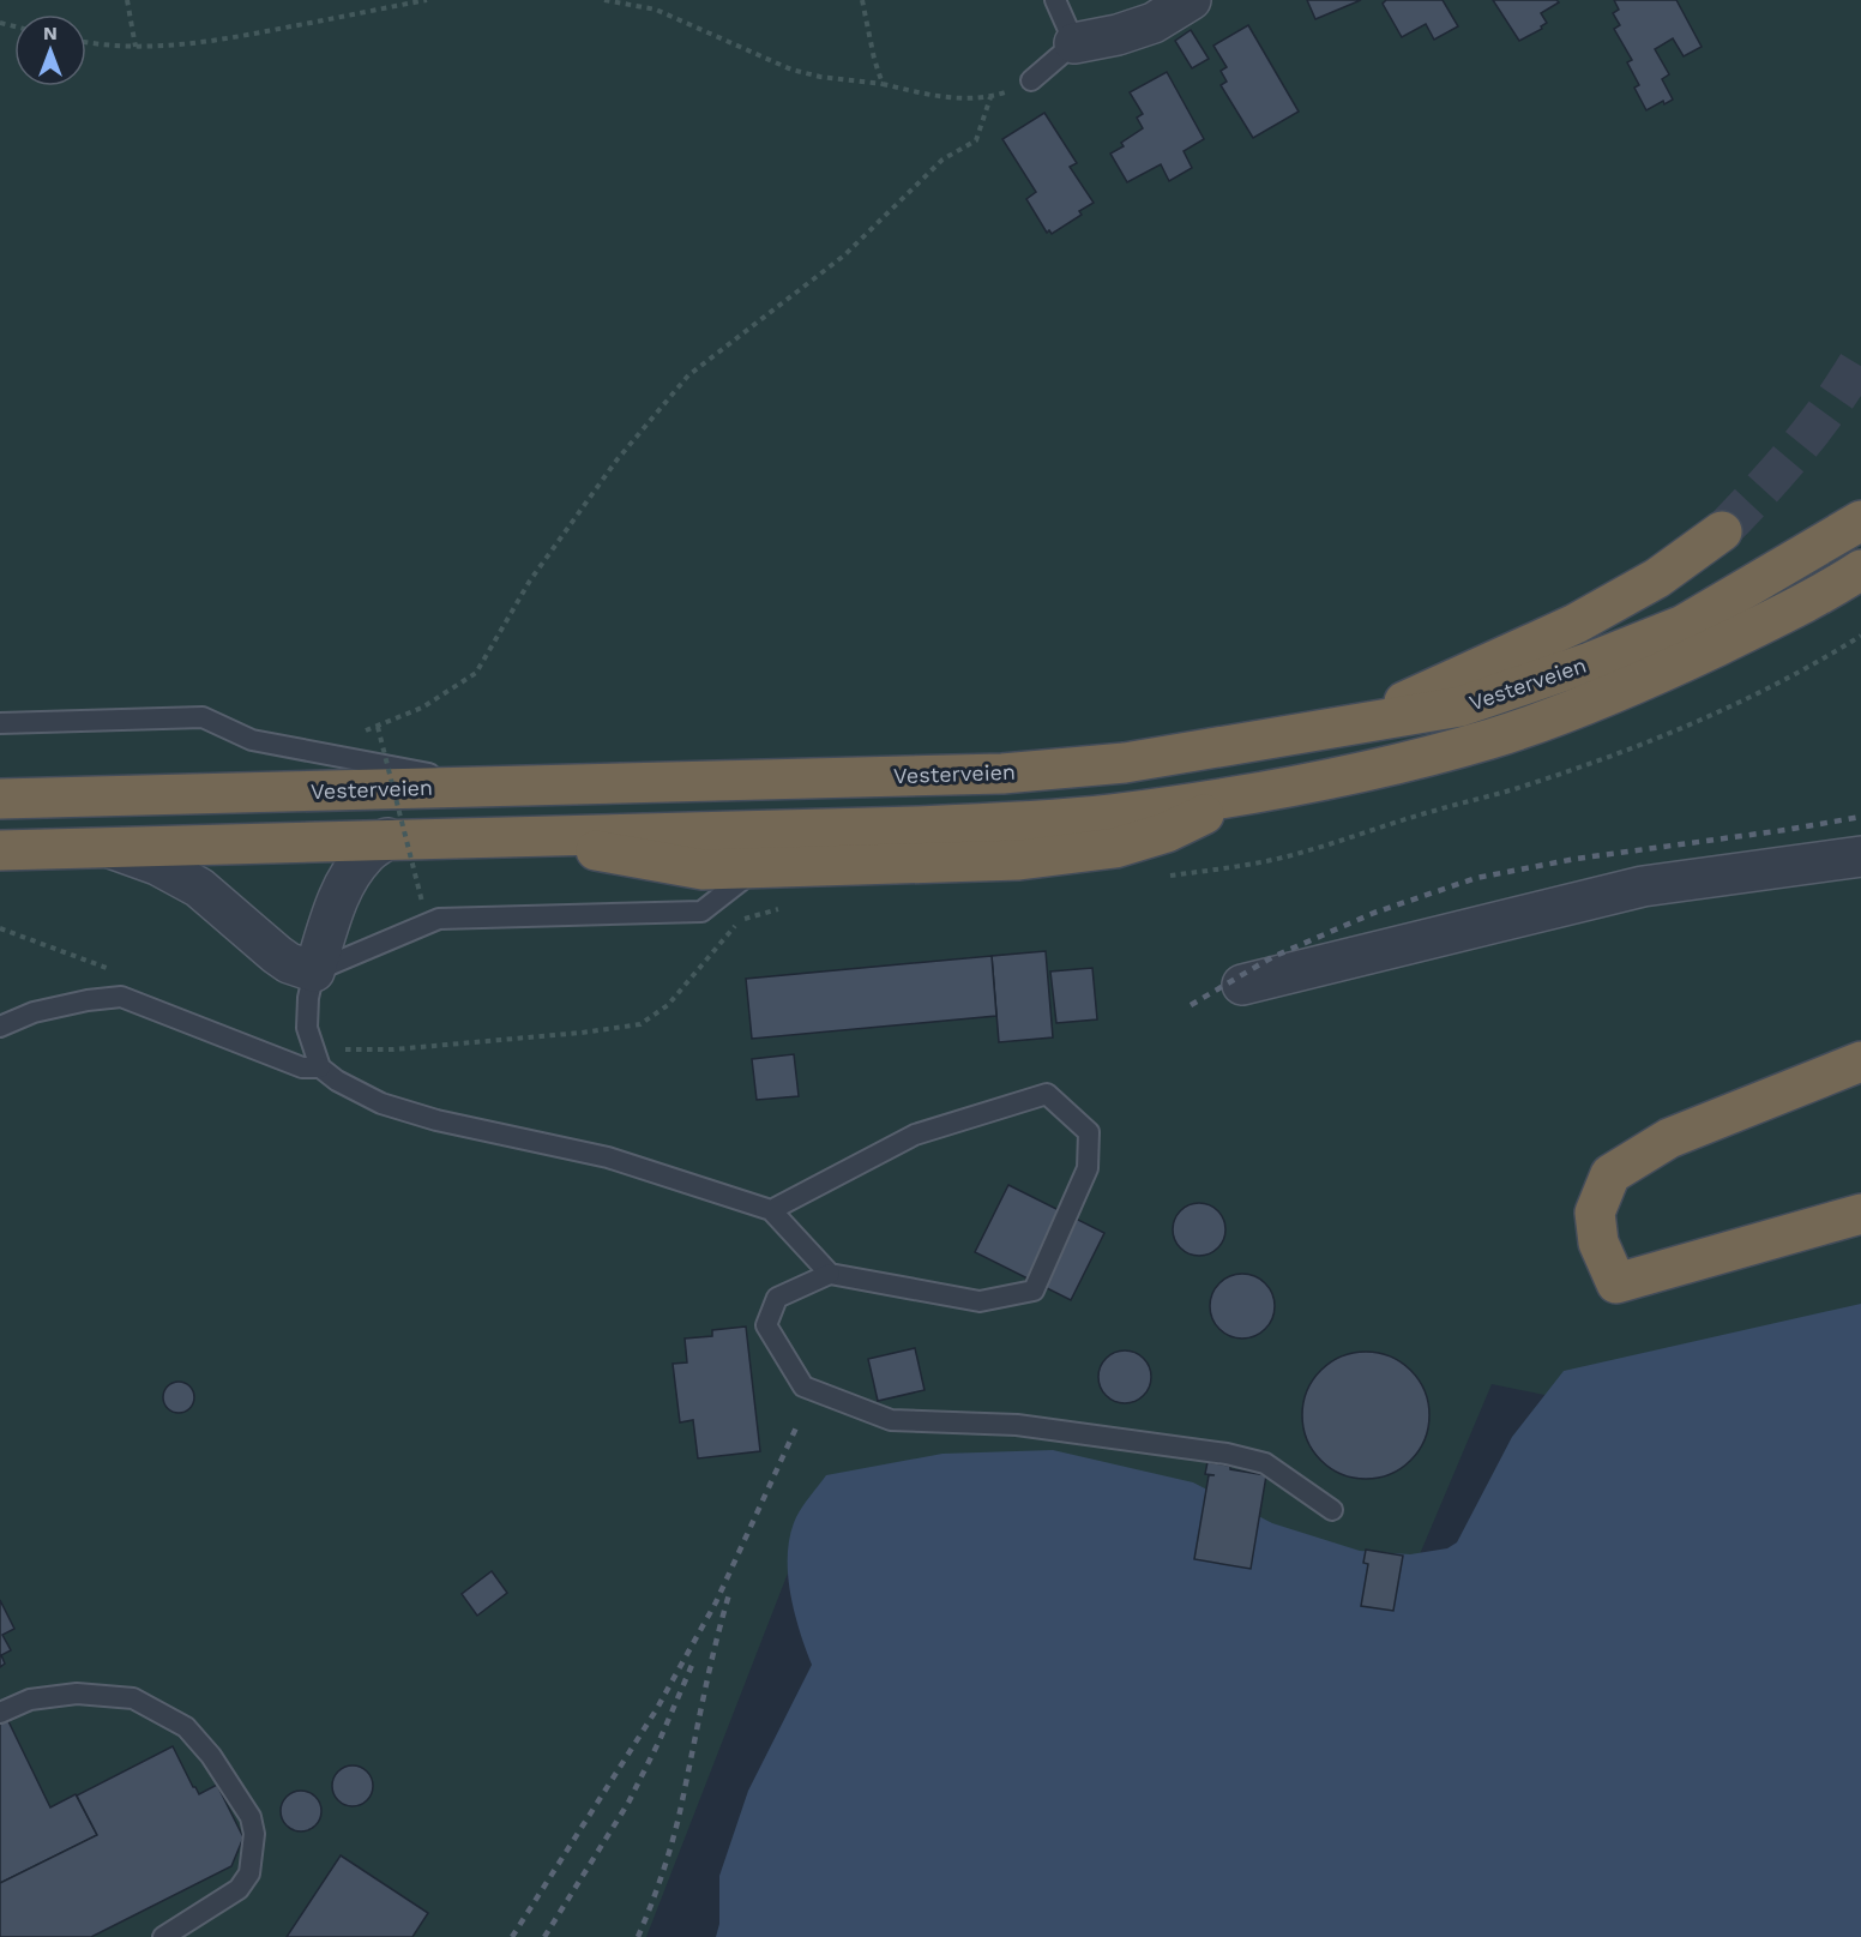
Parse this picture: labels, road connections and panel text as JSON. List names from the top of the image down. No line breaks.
{"streets":{"highway":["Vesterveien"]},"north":"top"}
